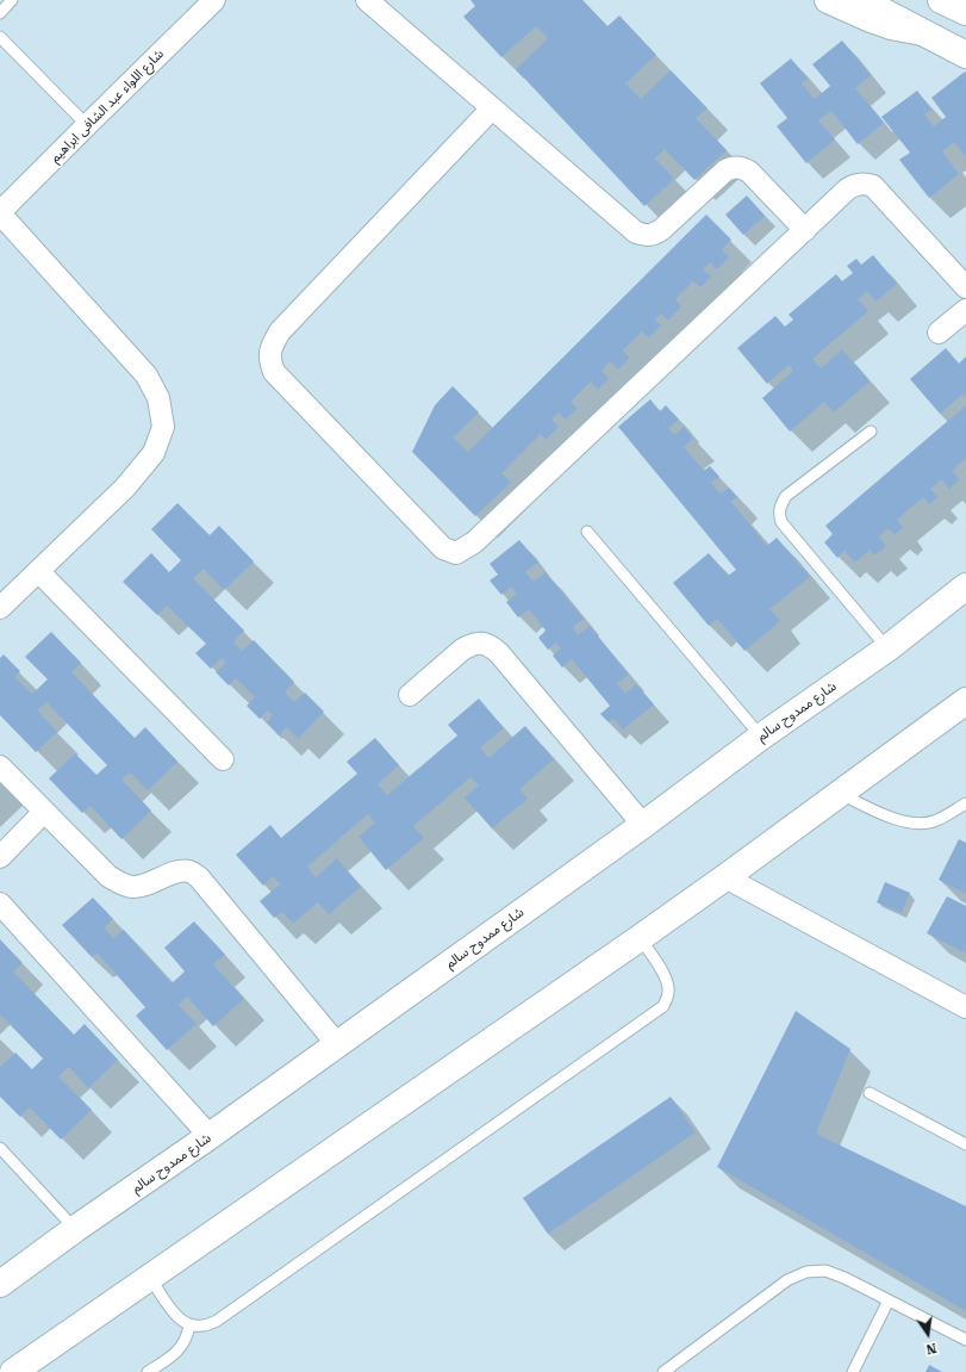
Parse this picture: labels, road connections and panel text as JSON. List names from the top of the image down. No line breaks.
{"streets":{"main road":["شارع ممدوح سالم"],"street":["شارع اللواء عبد الشافى ابراهيم"]},"north":"bottom"}
